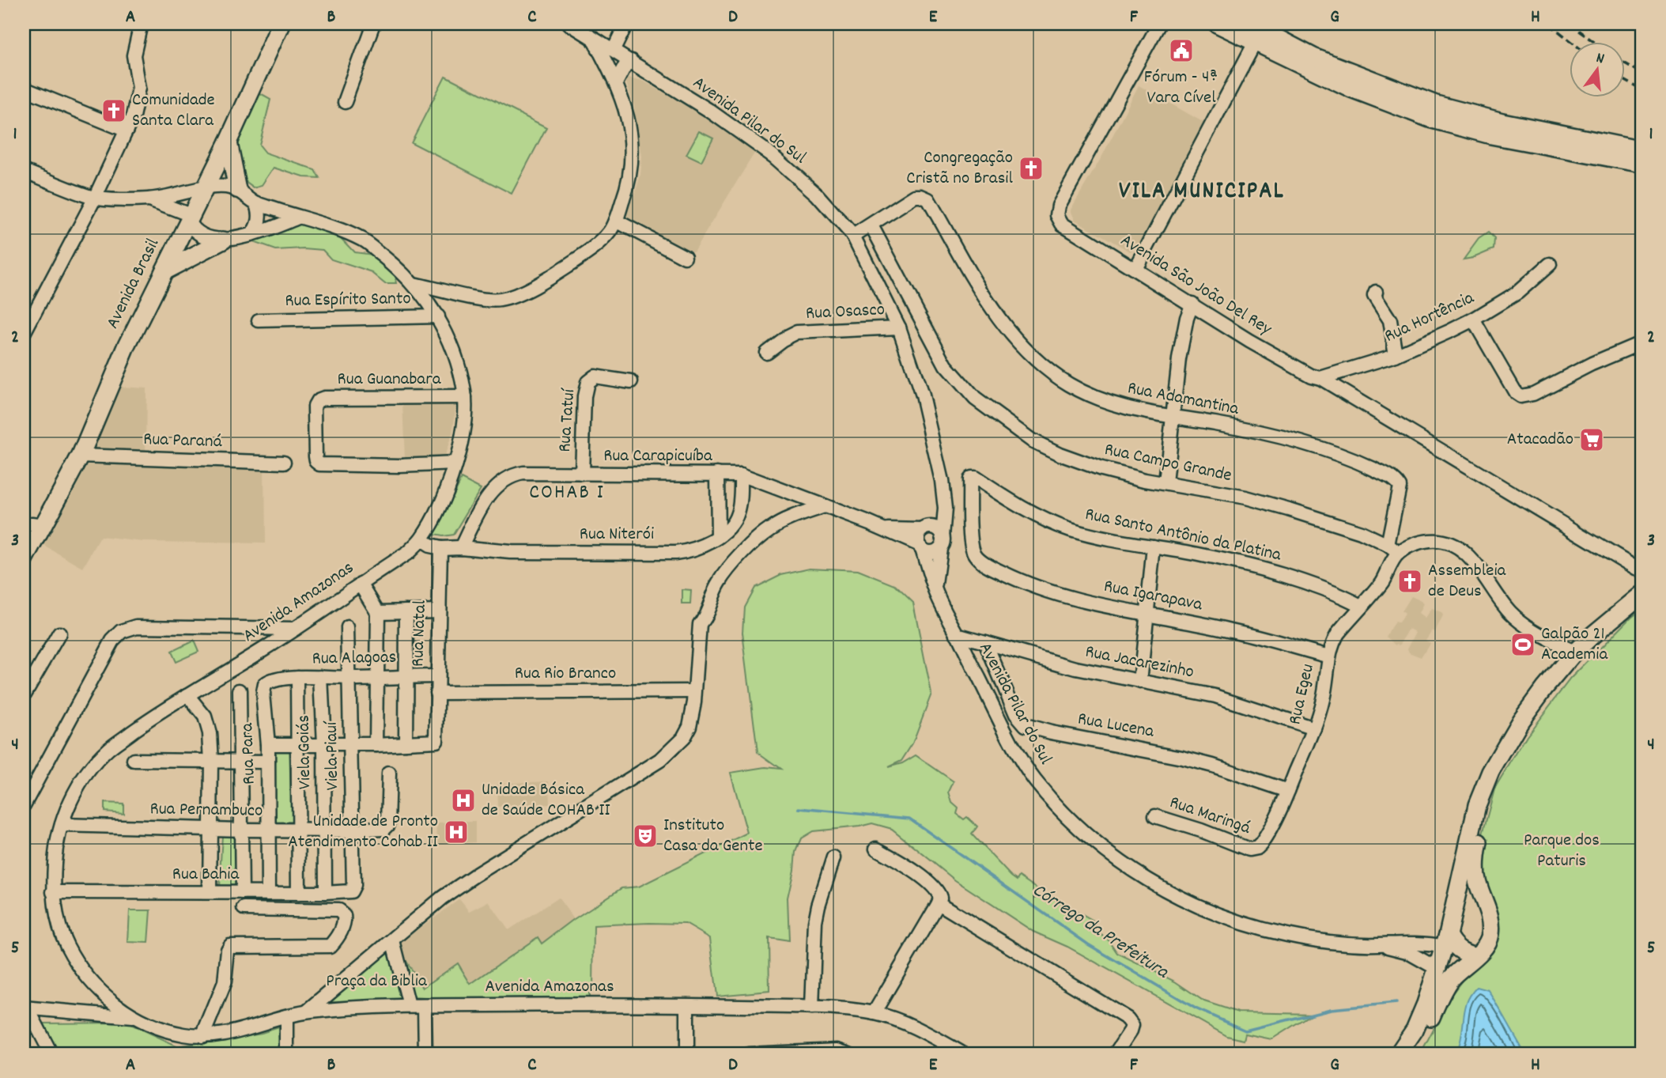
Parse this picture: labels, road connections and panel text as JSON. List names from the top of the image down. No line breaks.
{"streets":{"main road":["Avenida Brasil"],"street":["Avenida Pilar do Sul","Avenida São João Del Rey","Rua Espírito Santo","Rua Osasco","Rua Hortência","Rua Guanabara","Rua Adamantina","Rua Tatuí","Rua Paraná","Rua Carapicuíba","Rua Campo Grande","Rua Niterói","Rua Santo Antônio da Platina","Rua Igarapava","Avenida Amazonas","Rua Natal","Rua Alagoas","Rua Jacarezinho","Rua Rio Branco","Rua Egeu","Rua Lucena","Viela Goiás","Rua Para","Viela Piauí","Rua Pernambuco","Rua Maringá","Rua Bahia"]},"crossings":[["Avenida Pilar do Sul","Rua Osasco"],["Avenida Pilar do Sul","Rua Carapicuíba"],["Avenida Pilar do Sul","Rua Jacarezinho"],["Avenida Brasil","Rua Paraná"],["Avenida Brasil","Avenida Amazonas"],["Avenida São João Del Rey","Rua Hortência"],["Rua Espírito Santo","Avenida Amazonas"],["Rua Guanabara","Avenida Amazonas"],["Rua Adamantina","Rua Campo Grande"],["Rua Tatuí","Rua Carapicuíba"],["Rua Carapicuíba","Rua Niterói"],["Rua Campo Grande","Rua Egeu"],["Rua Niterói","Rua Natal"],["Rua Santo Antônio da Platina","Rua Igarapava"],["Rua Santo Antônio da Platina","Rua Egeu"],["Rua Igarapava","Rua Egeu"],["Avenida Amazonas","Rua Pernambuco"],["Avenida Amazonas","Rua Bahia"],["Rua Natal","Rua Alagoas"],["Rua Natal","Rua Rio Branco"],["Rua Alagoas","Viela Goiás"],["Rua Alagoas","Rua Para"],["Rua Alagoas","Viela Piauí"],["Rua Jacarezinho","Rua Egeu"],["Rua Jacarezinho","Rua Lucena"],["Rua Egeu","Rua Lucena"],["Rua Egeu","Rua Maringá"],["Viela Goiás","Rua Pernambuco"],["Viela Goiás","Rua Bahia"],["Rua Para","Rua Pernambuco"],["Rua Para","Rua Bahia"],["Viela Piauí","Rua Pernambuco"],["Viela Piauí","Rua Bahia"]],"districts":["VILA MUNICIPAL","COHAB I"],"water":["Córrego da Prefeitura"],"parks":["Parque dos Paturis","Praça da Biblia"],"places":{"public building":["Fórum - 4ª Vara Cível"],"church":["Comunidade Santa Clara","Congregação Cristã no Brasil","Assembleia de Deus"],"supermarket":["Atacadão"],"sports":["Galpão 21 Academia"],"hospital":["Unidade Básica de Saúde COHAB II","Unidade de Pronto Atendimento Cohab II"],"theatre":["Instituto Casa da Gente"]},"north":"top","grid":{"columns":["A","B","C","D","E","F","G","H"],"rows":["1","2","3","4","5"]}}
